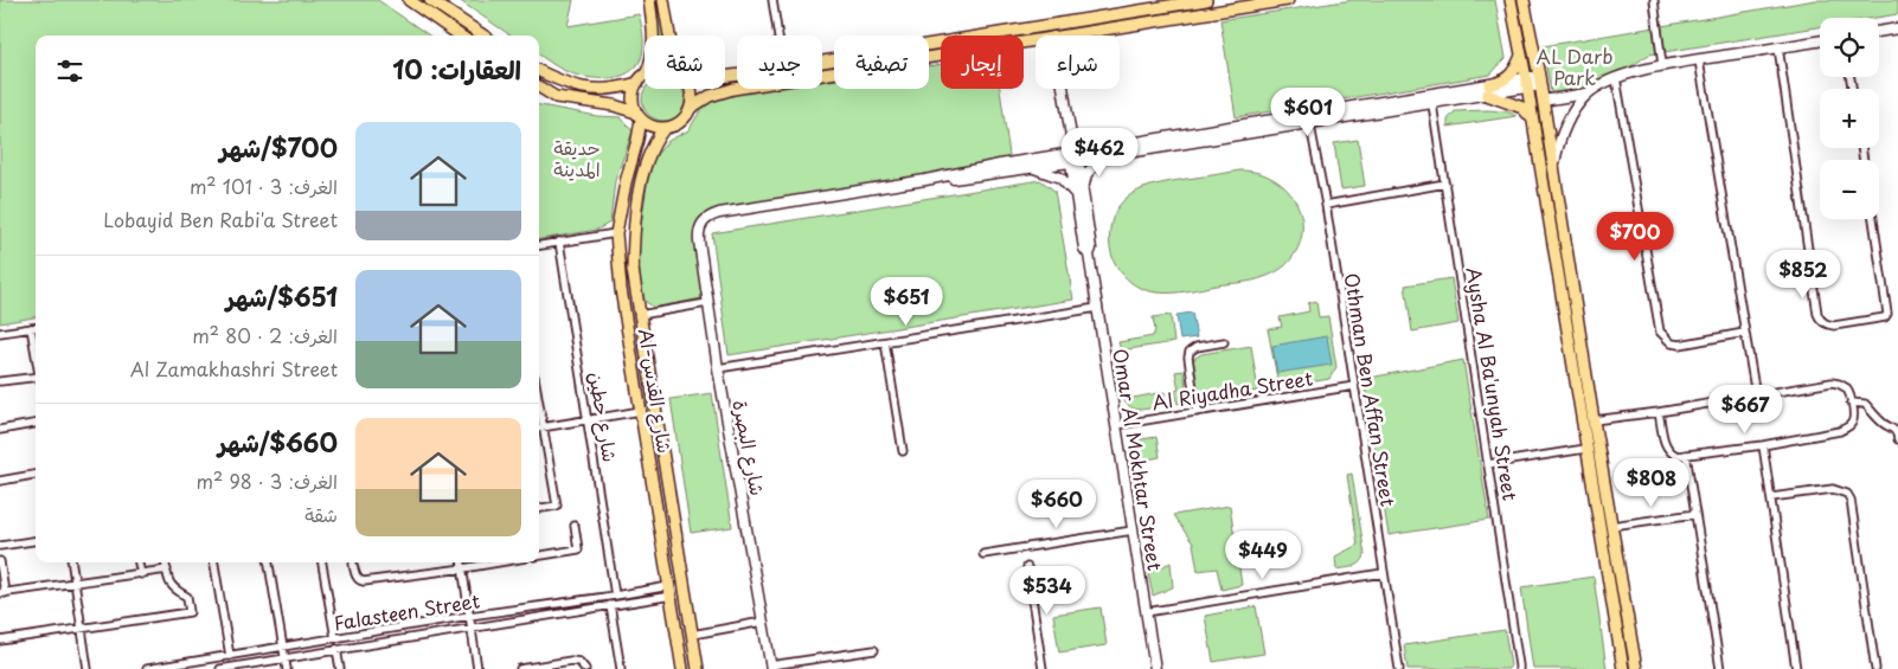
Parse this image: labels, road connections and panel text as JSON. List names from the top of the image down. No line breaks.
{"streets":{"main road":["Al-شارع القدس","شارع البصرة","Omar Al Mokhtar Street"],"street":["Aysha Al Ba'unyah Street","Al Riyadha Street","Othman Ben Affan Street","شارع حطين","Falasteen Street"]},"crossings":[["Al Riyadha Street","Othman Ben Affan Street"],["Al Riyadha Street","Omar Al Mokhtar Street"],["Al-شارع القدس","Falasteen Street"],["شارع حطين","Falasteen Street"]],"parks":["AL Darb Park","حديقة المدينة"],"page":{"map_buttons":["+","−"],"chip":["شراء","إيجار","تصفية","جديد","شقة"],"heading":"العقارات: 10","price":["$601","$462","$700","$852","$651","$667","$808","$660","$449","$534"],"list":[{"name":"$700/شهر","note":"الغرف: 3 · 101 m² · Lobayid Ben Rabi'a Street"},{"name":"$651/شهر","note":"الغرف: 2 · 80 m² · Al Zamakhashri Street"},{"name":"$660/شهر","note":"الغرف: 3 · 98 m² · شقة"}]}}
